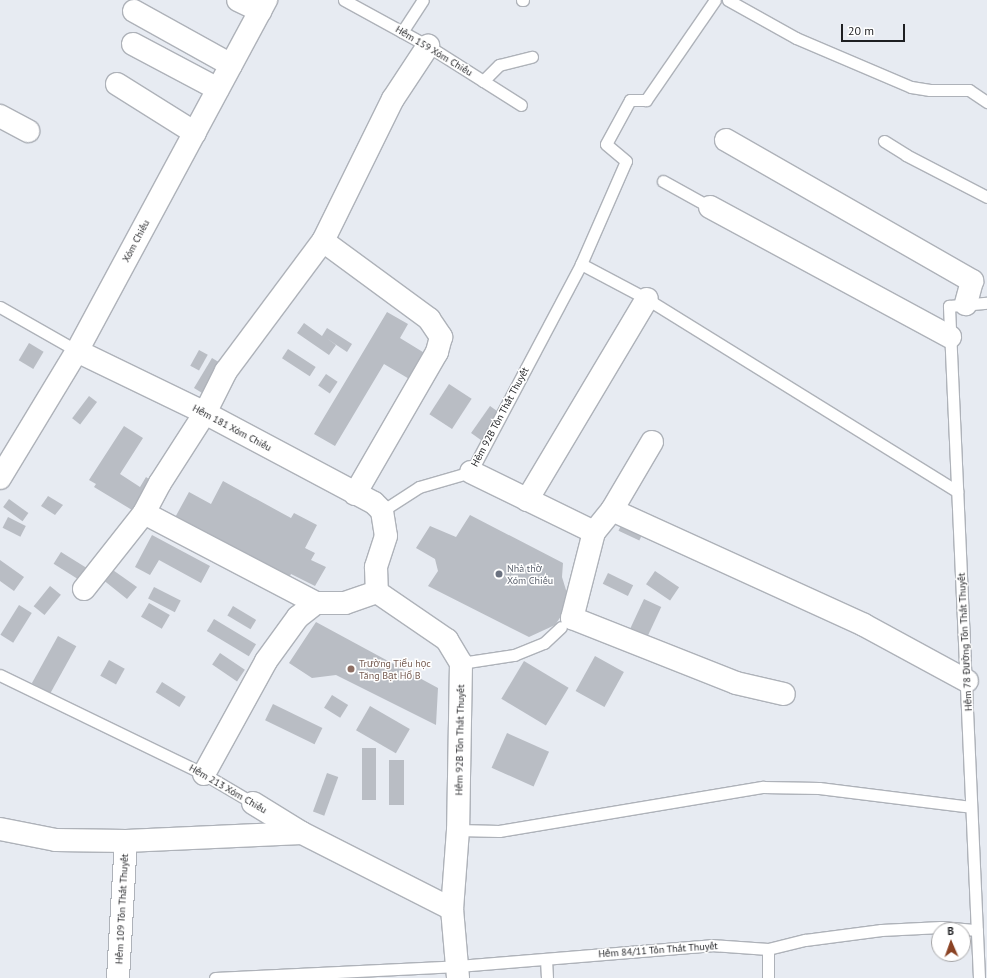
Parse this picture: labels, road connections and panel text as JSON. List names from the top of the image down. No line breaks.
{"streets":{"street":["Xóm Chiếu","Hẻm 92B Tôn Thất Thuyết","Hẻm 181 Xóm Chiếu","Hẻm 213 Xóm Chiếu","Hẻm 109 Tôn Thất Thuyết"],"lane":["Hẻm 159 Xóm Chiếu","Hẻm 78 Đường Tôn Thất Thuyết","Hẻm 84/11 Tôn Thất Thuyết"]},"crossings":[["Xóm Chiếu","Hẻm 181 Xóm Chiếu"],["Hẻm 92B Tôn Thất Thuyết","Hẻm 181 Xóm Chiếu"],["Hẻm 92B Tôn Thất Thuyết","Hẻm 213 Xóm Chiếu"],["Hẻm 92B Tôn Thất Thuyết","Hẻm 84/11 Tôn Thất Thuyết"],["Hẻm 78 Đường Tôn Thất Thuyết","Hẻm 84/11 Tôn Thất Thuyết"]],"places":["Nhà thờ Xóm Chiếu","Trường Tiểu học Tăng Bạt Hổ B"],"scale_bar":"20 m","north":"top"}
